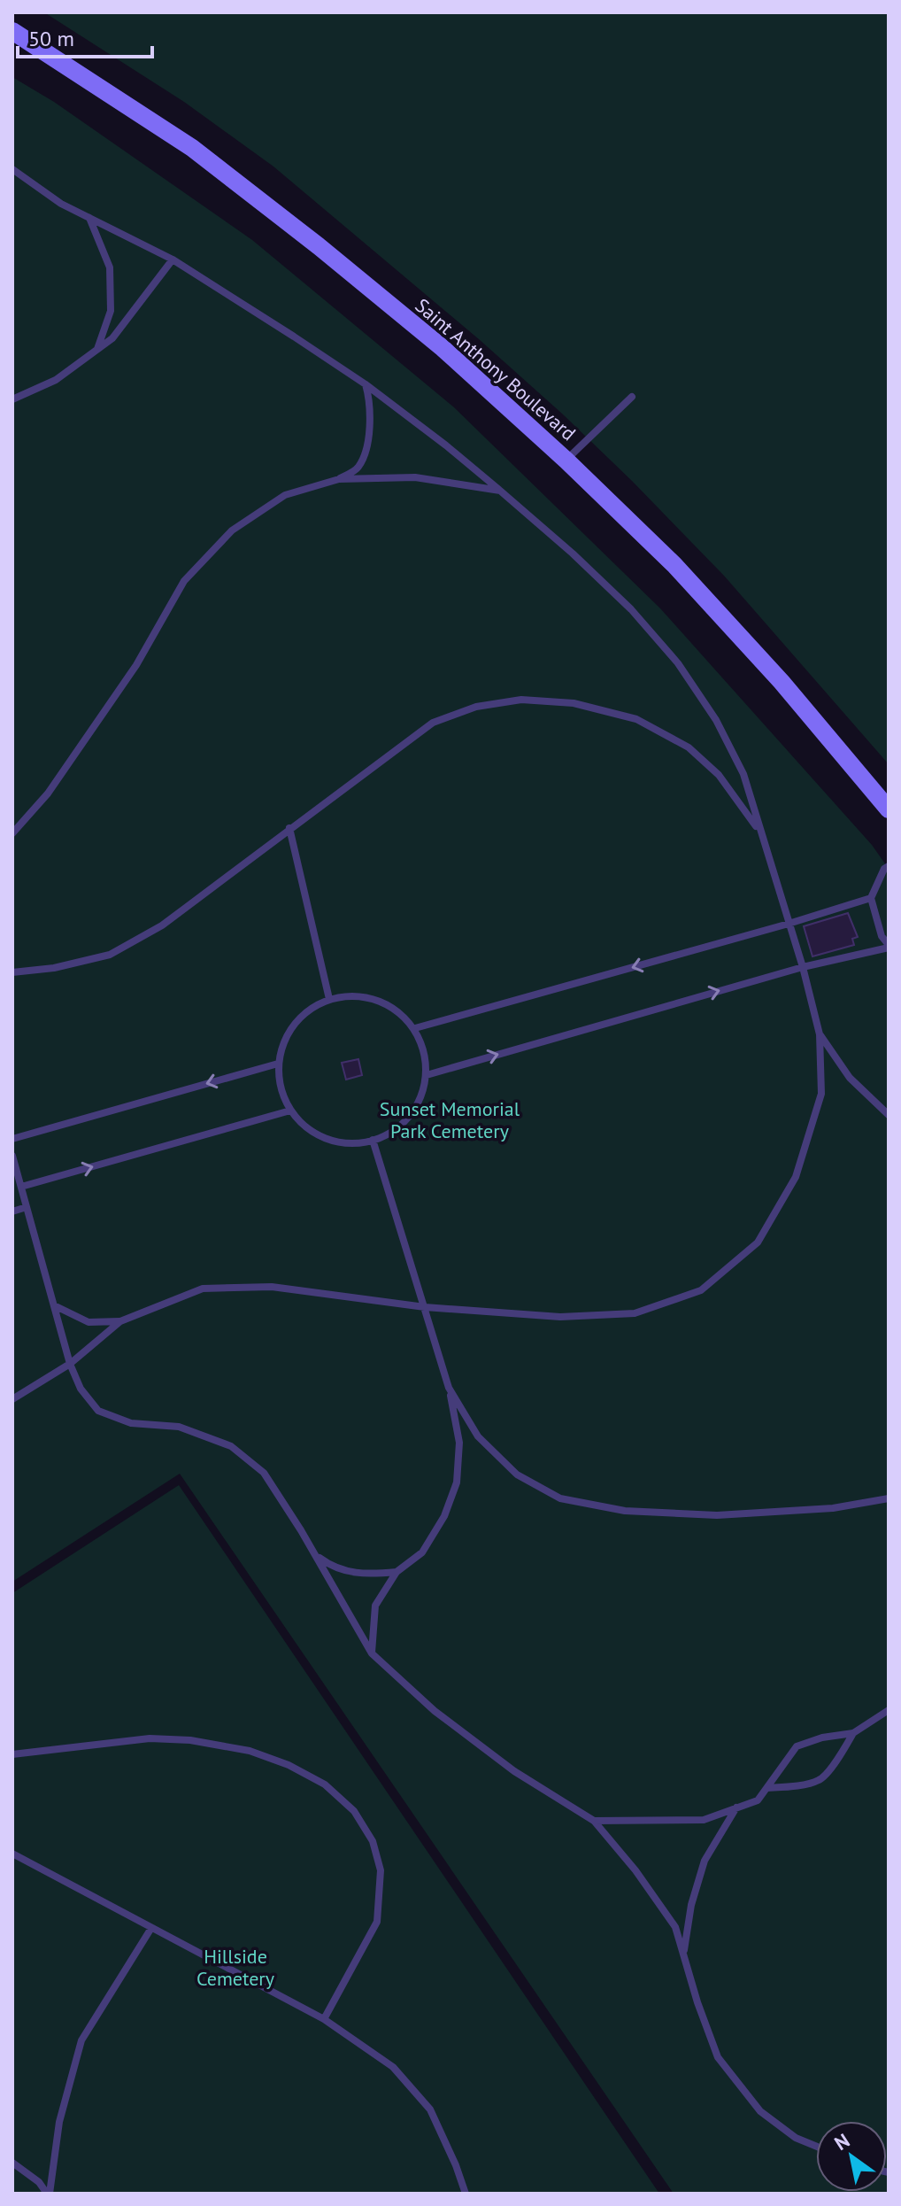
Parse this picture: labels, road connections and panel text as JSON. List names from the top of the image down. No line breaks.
{"streets":{"street":["Saint Anthony Boulevard"]},"parks":["Sunset Memorial Park Cemetery","Hillside Cemetery"],"scale_bar":"50 m","north":"top left"}
